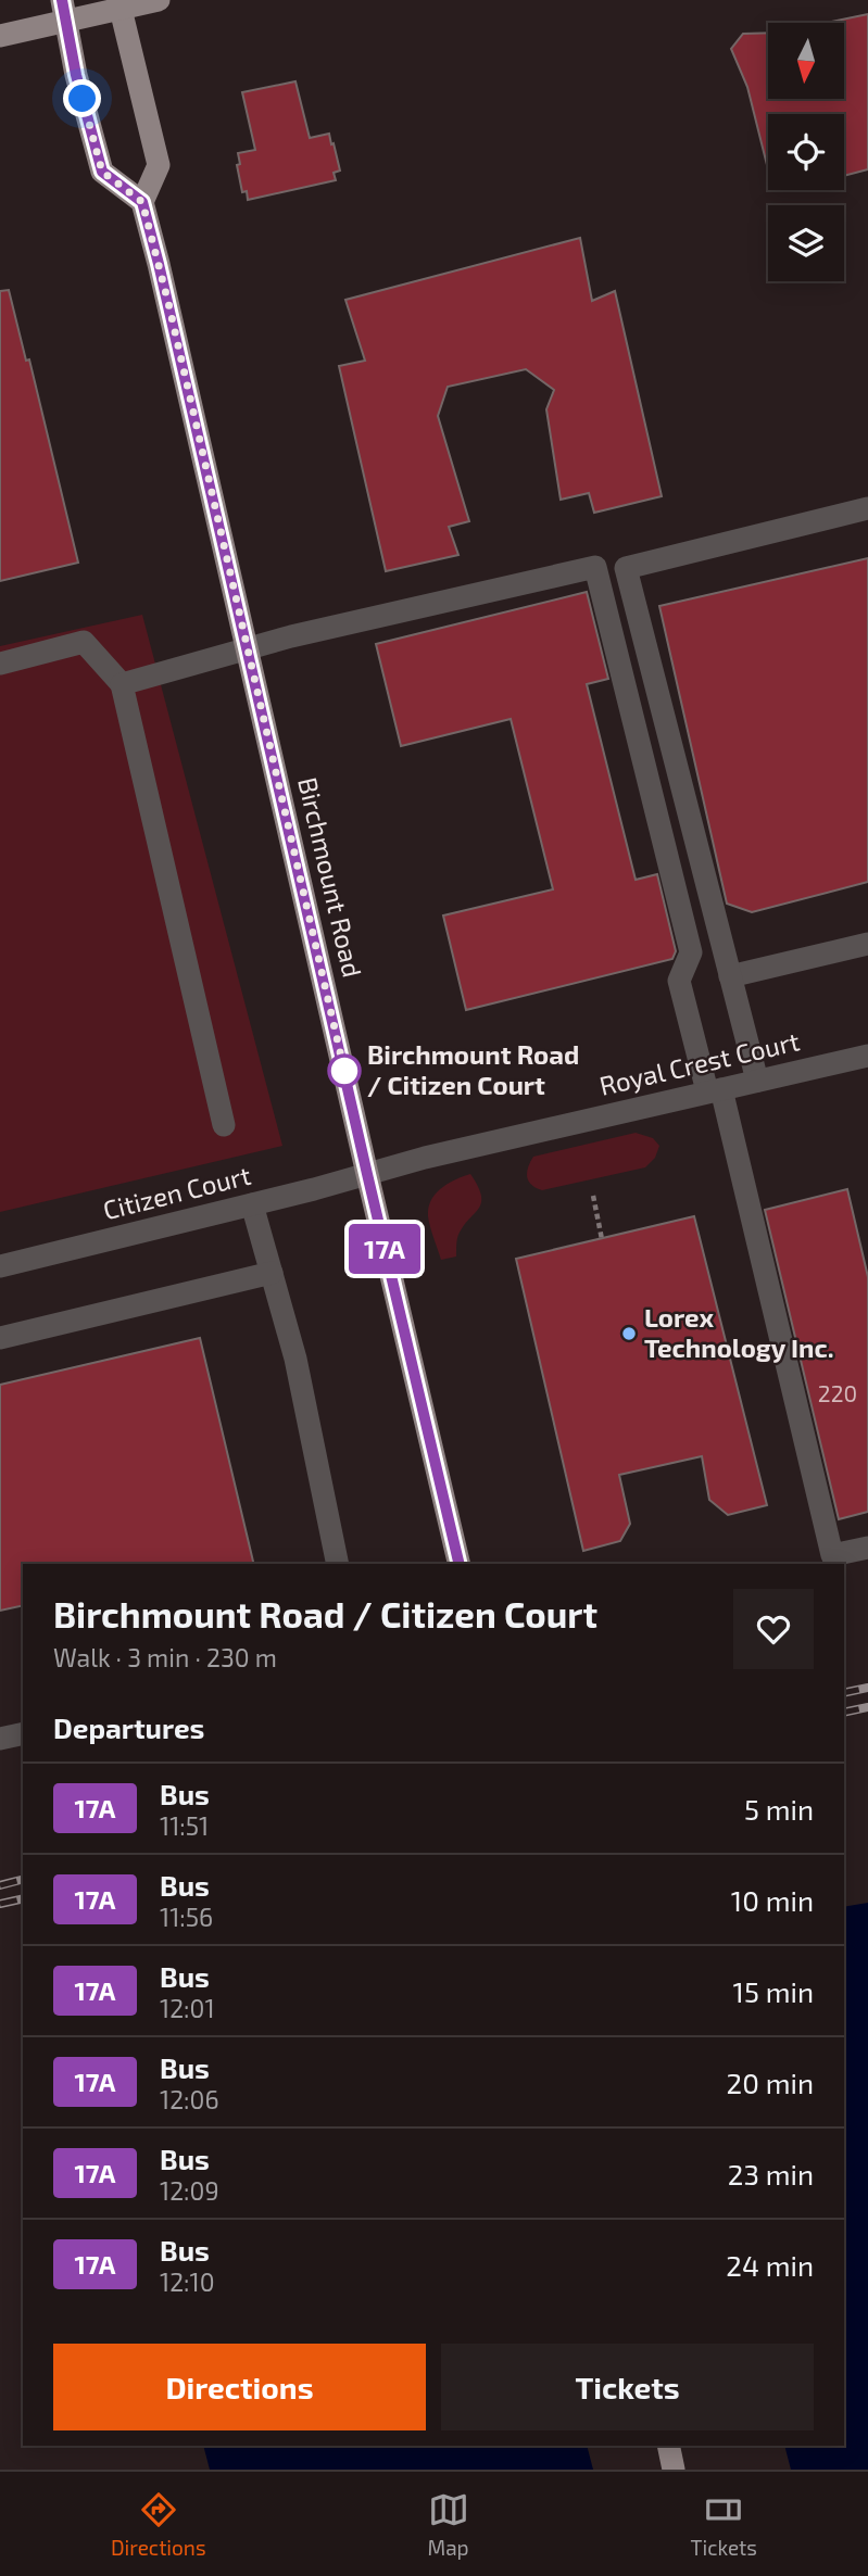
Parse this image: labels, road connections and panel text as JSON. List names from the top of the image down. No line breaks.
{"streets":{"main road":["Birchmount Road"],"street":["Royal Crest Court","Citizen Court"]},"crossings":[["Birchmount Road","Royal Crest Court"],["Birchmount Road","Citizen Court"],["Royal Crest Court","Citizen Court"]],"places":["Birchmount Road / Citizen Court","Lorex Technology Inc."],"lines":["bus line 17A"],"house_numbers":["220"],"north":"bottom","page":{"on_map":"17A","heading":[["Birchmount Road / Citizen Court","Walk · 3 min · 230 m"],"Departures"],"list":[{"mark":"17A","name":"Bus","note":"11:51","value":"5 min"},{"mark":"17A","name":"Bus","note":"11:56","value":"10 min"},{"mark":"17A","name":"Bus","note":"12:01","value":"15 min"},{"mark":"17A","name":"Bus","note":"12:06","value":"20 min"},{"mark":"17A","name":"Bus","note":"12:09","value":"23 min"},{"mark":"17A","name":"Bus","note":"12:10","value":"24 min"}],"buttons":["Directions","Tickets"],"tabs":["Directions","Map","Tickets"]}}
